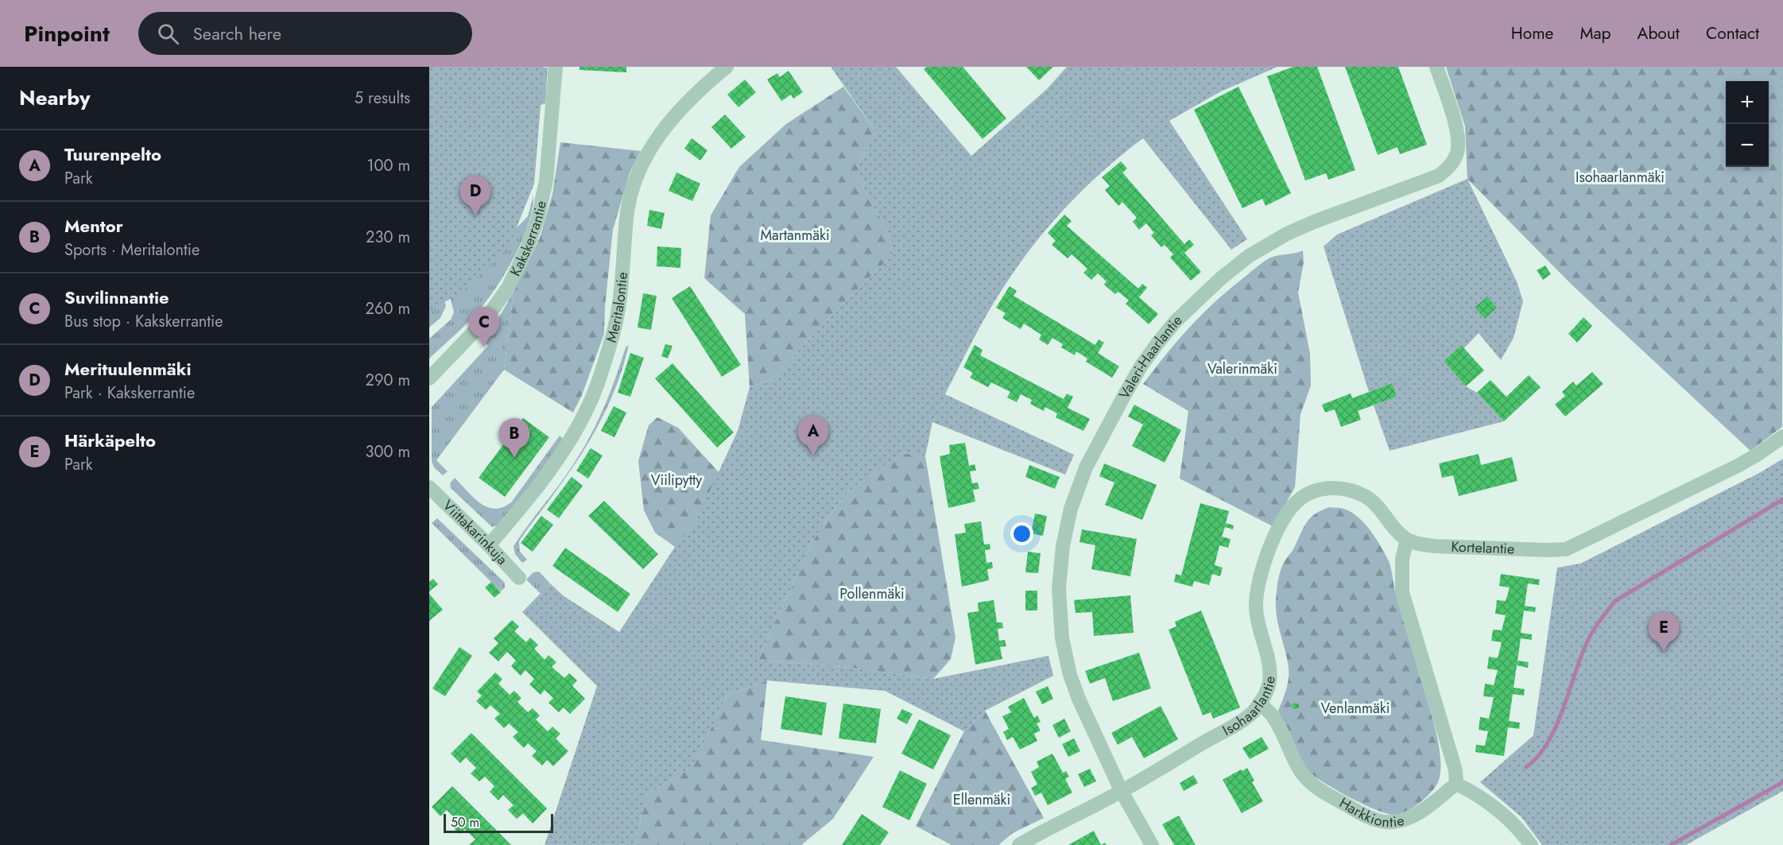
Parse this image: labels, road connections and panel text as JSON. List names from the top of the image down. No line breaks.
{"streets":{"street":["Kakskerrantie","Meritalontie","Valeri-Haarlantie","Viittakarinkuja","Kortelantie","Isohaarlantie","Harkkiontie"]},"crossings":[["Meritalontie","Viittakarinkuja"],["Valeri-Haarlantie","Isohaarlantie"],["Kortelantie","Isohaarlantie"],["Isohaarlantie","Harkkiontie"]],"parks":["Isohaarlanmäki","Martanmäki","Valerinmäki","Viilipytty","Pollenmäki","Venlanmäki","Ellenmäki"],"scale_bar":"50 m","page":{"header":"Pinpoint","search":"Search here","nav":["Home","Map","About","Contact"],"heading":["Nearby","5 results"],"map_buttons":["+","−"],"list":[{"mark":"A","name":"Tuurenpelto","note":"Park","value":"100 m"},{"mark":"B","name":"Mentor","note":"Sports · Meritalontie","value":"230 m"},{"mark":"C","name":"Suvilinnantie","note":"Bus stop · Kakskerrantie","value":"260 m"},{"mark":"D","name":"Merituulenmäki","note":"Park · Kakskerrantie","value":"290 m"},{"mark":"E","name":"Härkäpelto","note":"Park","value":"300 m"}],"pins":["D","C","A","B","E"],"scale":"50 m"}}
